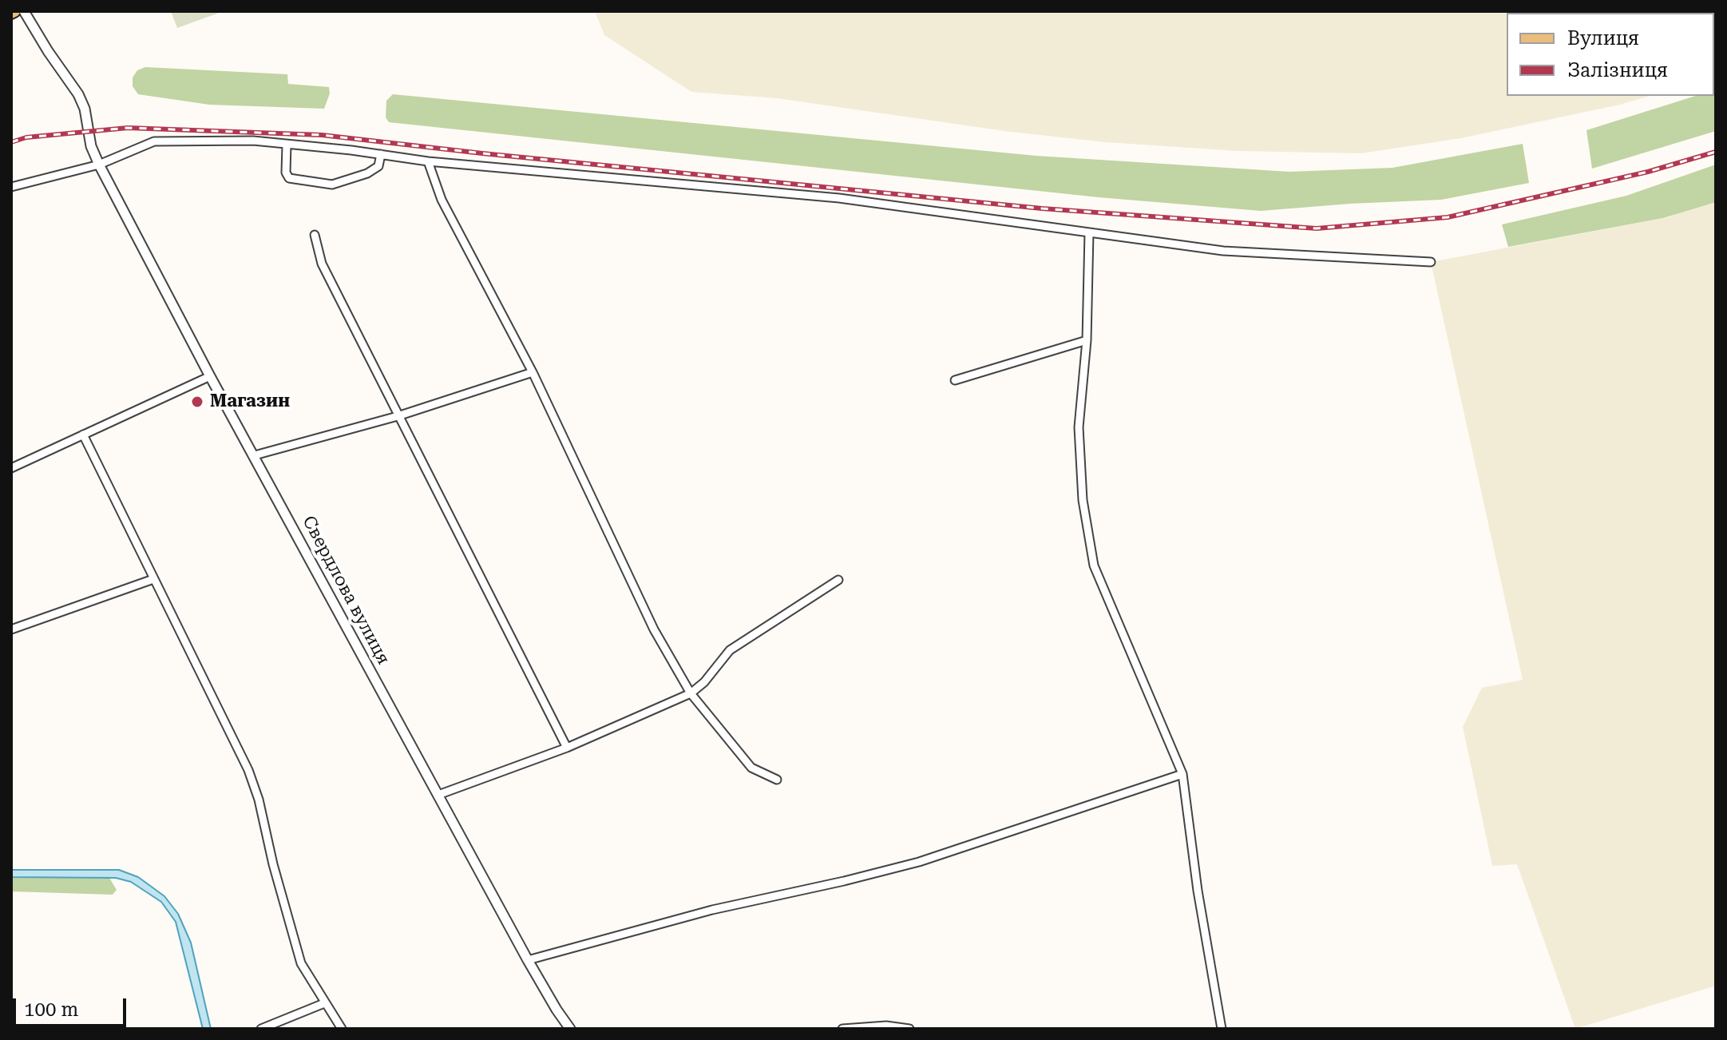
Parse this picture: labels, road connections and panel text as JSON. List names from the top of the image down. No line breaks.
{"streets":{"street":["Свердлова вулиця"]},"places":["Mагазин"],"legend":["Вулиця","Залізниця"],"scale_bar":"100 m"}
